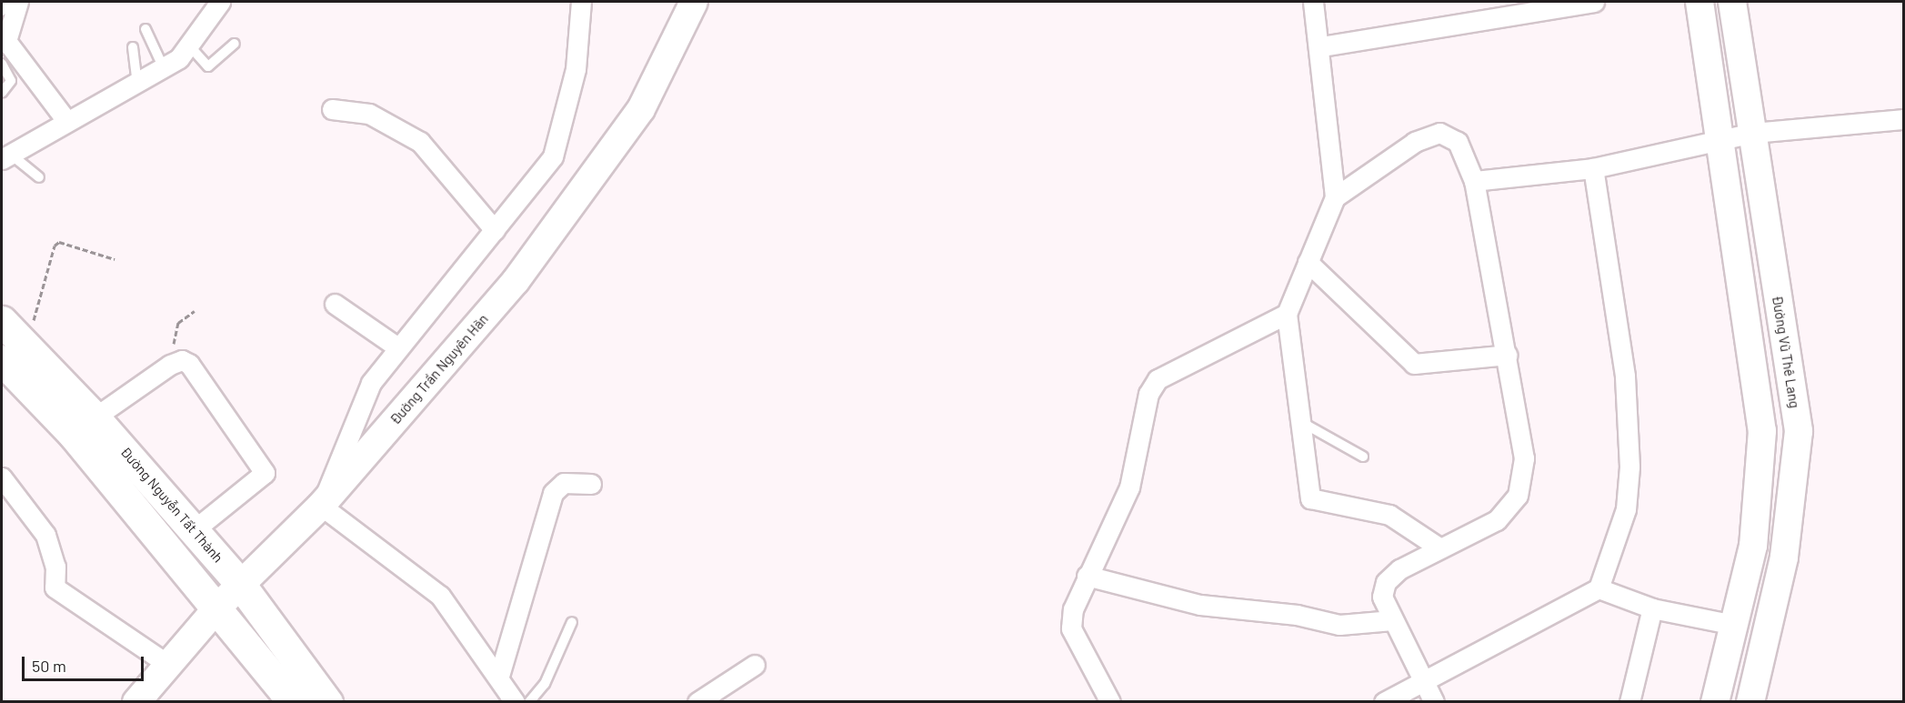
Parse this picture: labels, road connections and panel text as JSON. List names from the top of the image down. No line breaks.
{"streets":{"main road":["Đường Nguyễn Tất Thành"],"street":["Đường Vũ Thê Lang","Đường Trần Nguyên Hãn"]},"crossings":[["Đường Trần Nguyên Hãn","Đường Nguyễn Tất Thành"]],"scale_bar":"50 m"}
